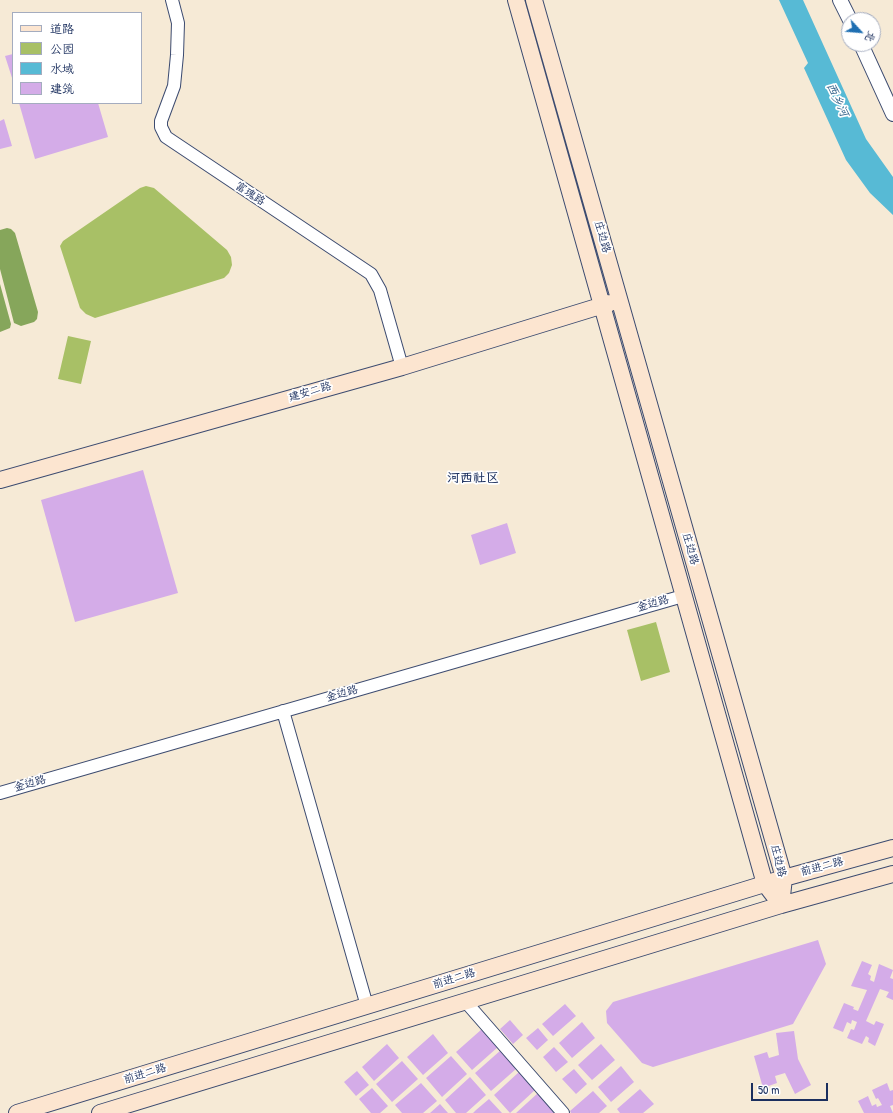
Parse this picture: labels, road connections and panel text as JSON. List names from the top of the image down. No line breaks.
{"streets":{"main road":["庄边路","建安二路","前进二路"],"street":["富瑰路","金边路"]},"crossings":[["富瑰路","建安二路"],["庄边路","建安二路"],["庄边路","金边路"],["庄边路","前进二路"]],"districts":["河西社区"],"water":["西乡河"],"legend":["道路","公园","水域","建筑"],"scale_bar":"50 m","north":"bottom right"}
